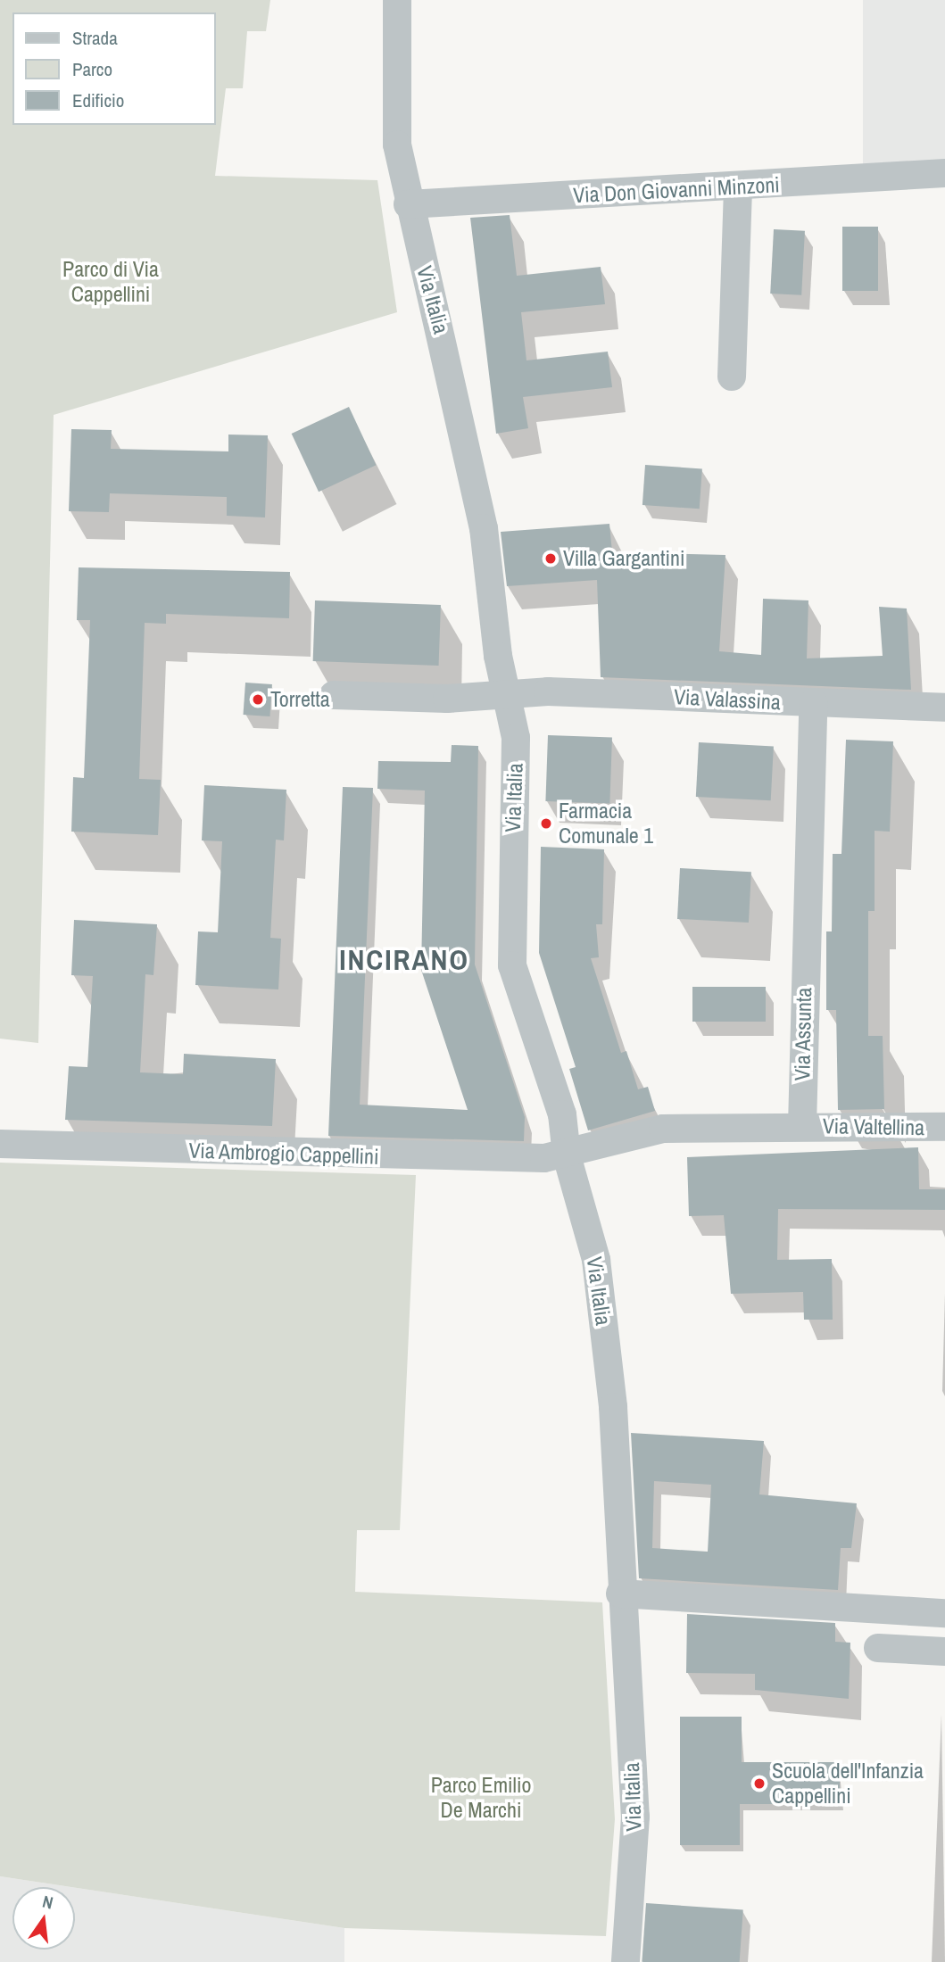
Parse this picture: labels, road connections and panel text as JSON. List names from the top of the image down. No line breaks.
{"streets":{"street":["Via Don Giovanni Minzoni","Via Italia","Via Valassina","Via Assunta","Via Valtellina","Via Ambrogio Cappellini"]},"crossings":[["Via Don Giovanni Minzoni","Via Italia"],["Via Italia","Via Valassina"],["Via Italia","Via Ambrogio Cappellini"],["Via Valassina","Via Assunta"],["Via Assunta","Via Valtellina"]],"districts":["INCIRANO"],"parks":["Parco di Via Cappellini","Parco Emilio De Marchi"],"places":["Villa Gargantini","Torretta","Farmacia Comunale 1","Scuola dell'Infanzia Cappellini"],"legend":["Strada","Parco","Edificio"],"north":"top"}
